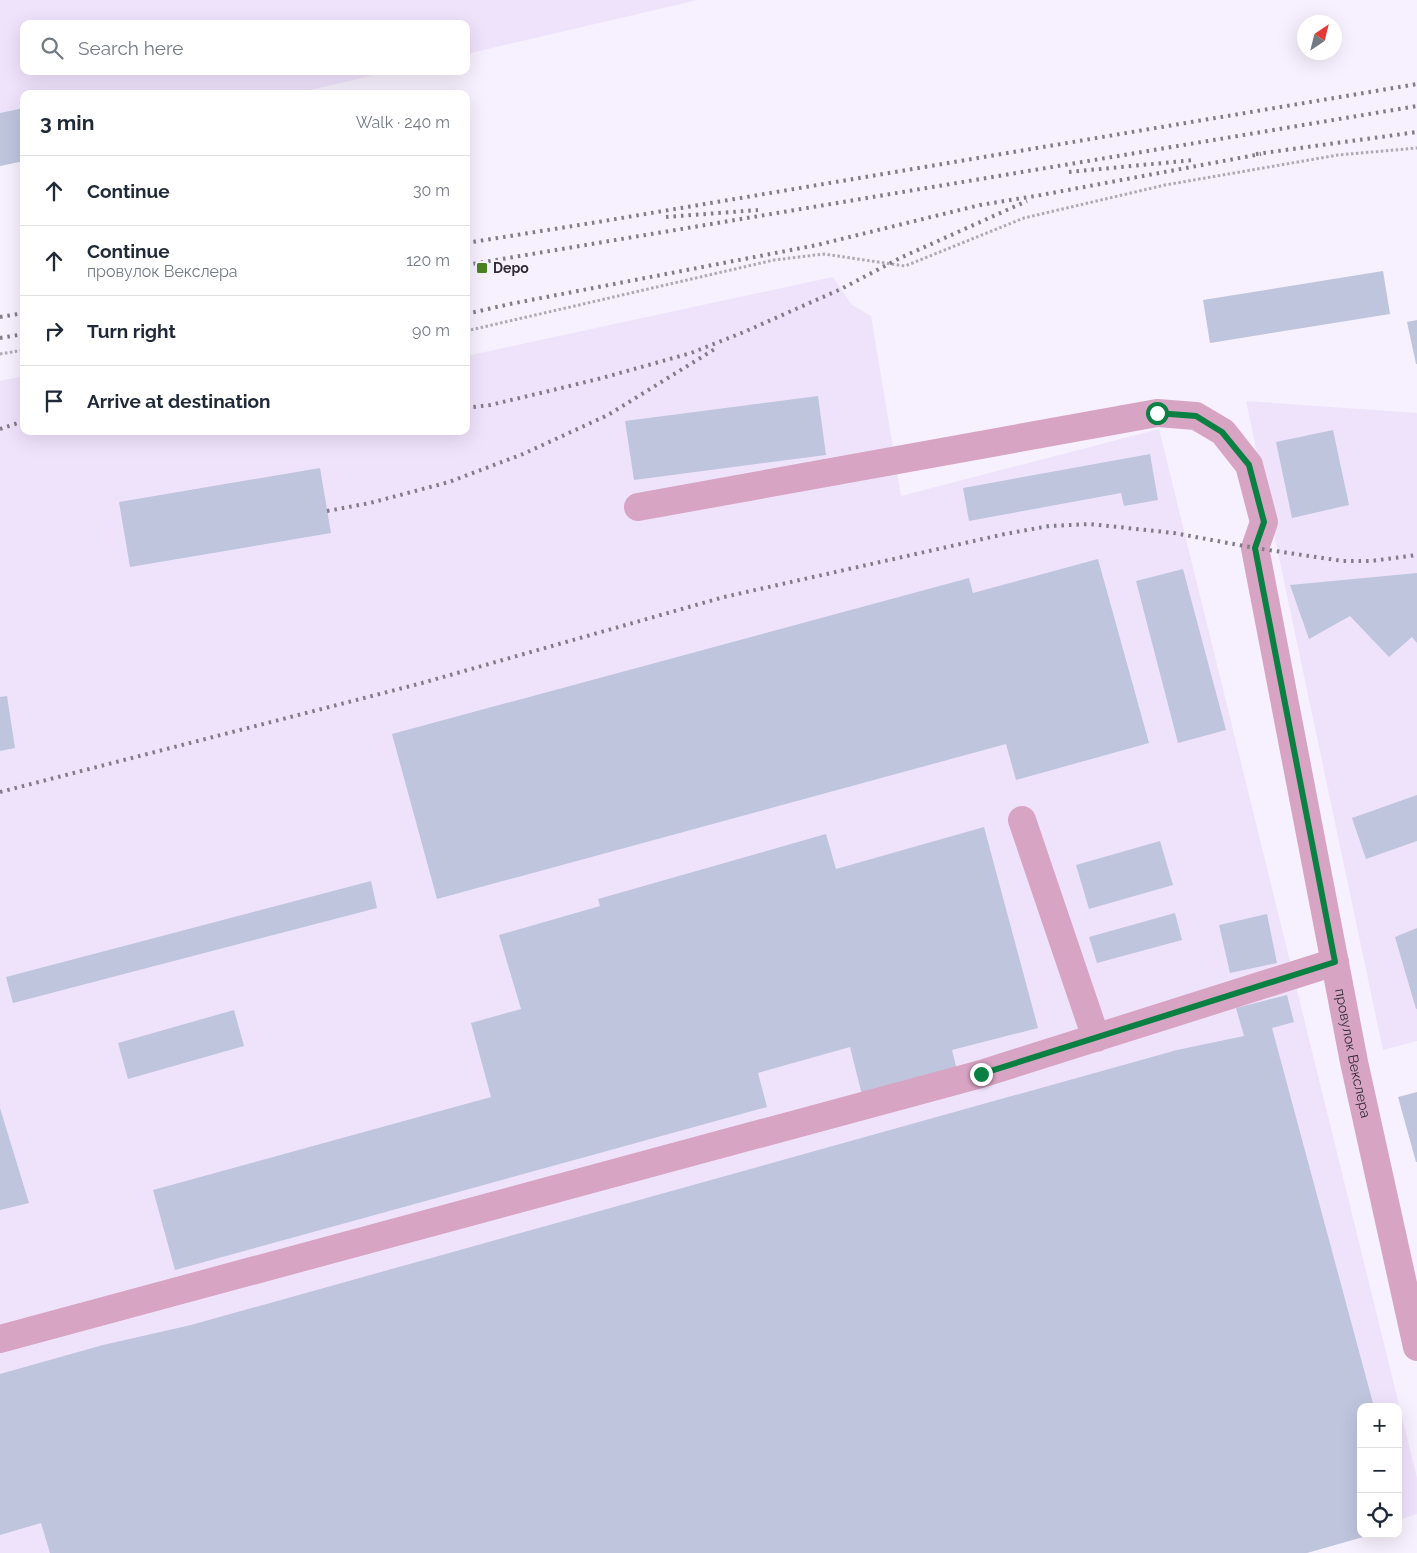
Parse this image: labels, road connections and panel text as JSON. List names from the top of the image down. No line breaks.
{"streets":{"street":["провулок Векслера"]},"places":{"transit":["Depo"]},"north":"top right","page":{"search":"Search here","heading":["3 min","Walk · 240 m"],"list":[["Continue","30 m"],["Continue","провулок Векслера","120 m"],["Turn right","90 m"],"Arrive at destination"],"map_buttons":["+","−"]}}
